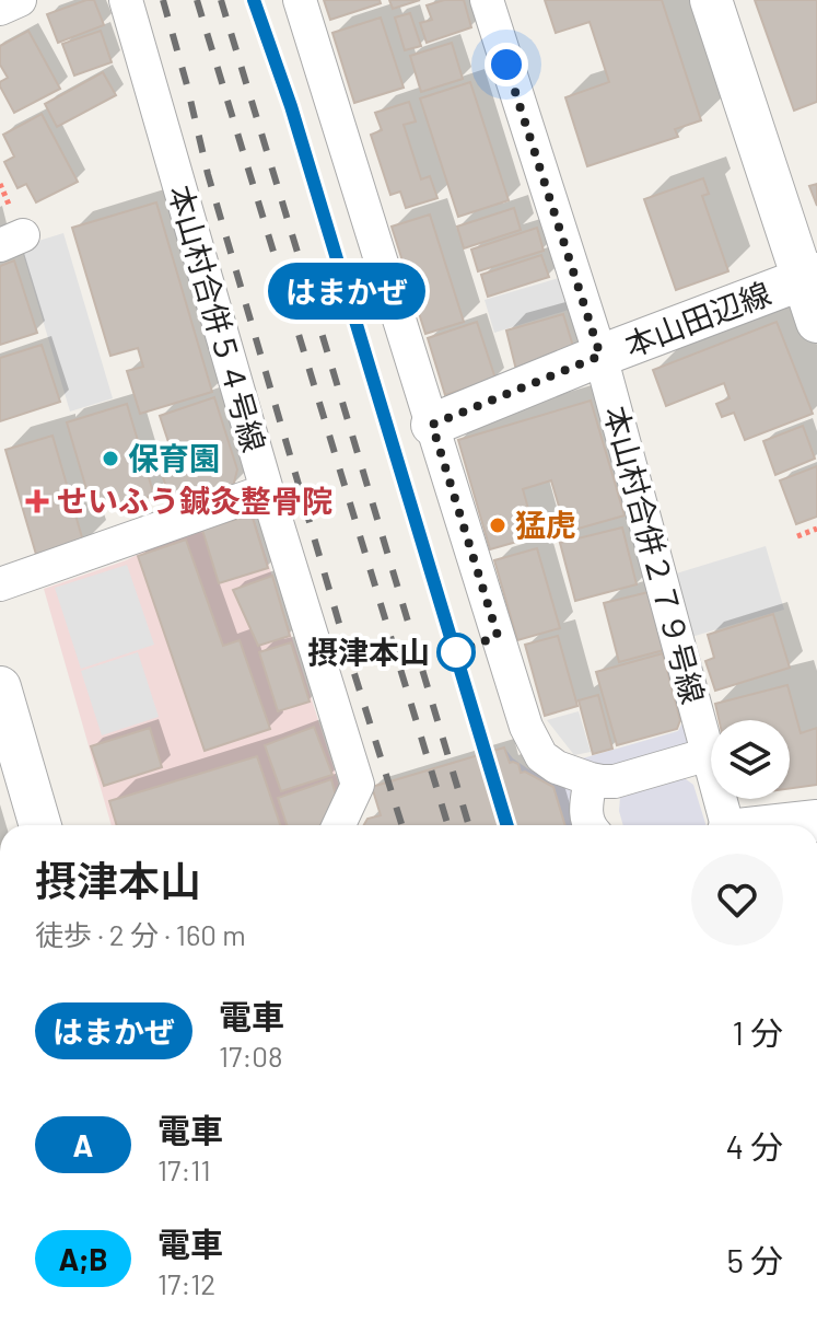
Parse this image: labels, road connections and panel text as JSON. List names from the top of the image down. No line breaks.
{"streets":{"street":["本山村合併５４号線","本山田辺線","本山村合併２７９号線"]},"crossings":[["本山田辺線","本山村合併２７９号線"]],"places":{"other":["保育園","猛虎","摂津本山"],"health":["せいふう鍼灸整骨院"]},"page":{"on_map":"はまかぜ","heading":["摂津本山","徒歩 · 2 分 · 160 m"],"list":[{"mark":"はまかぜ","name":"電車","note":"17:08","value":"1 分"},{"mark":"A","name":"電車","note":"17:11","value":"4 分"},{"mark":"A;B","name":"電車","note":"17:12","value":"5 分"}]}}
